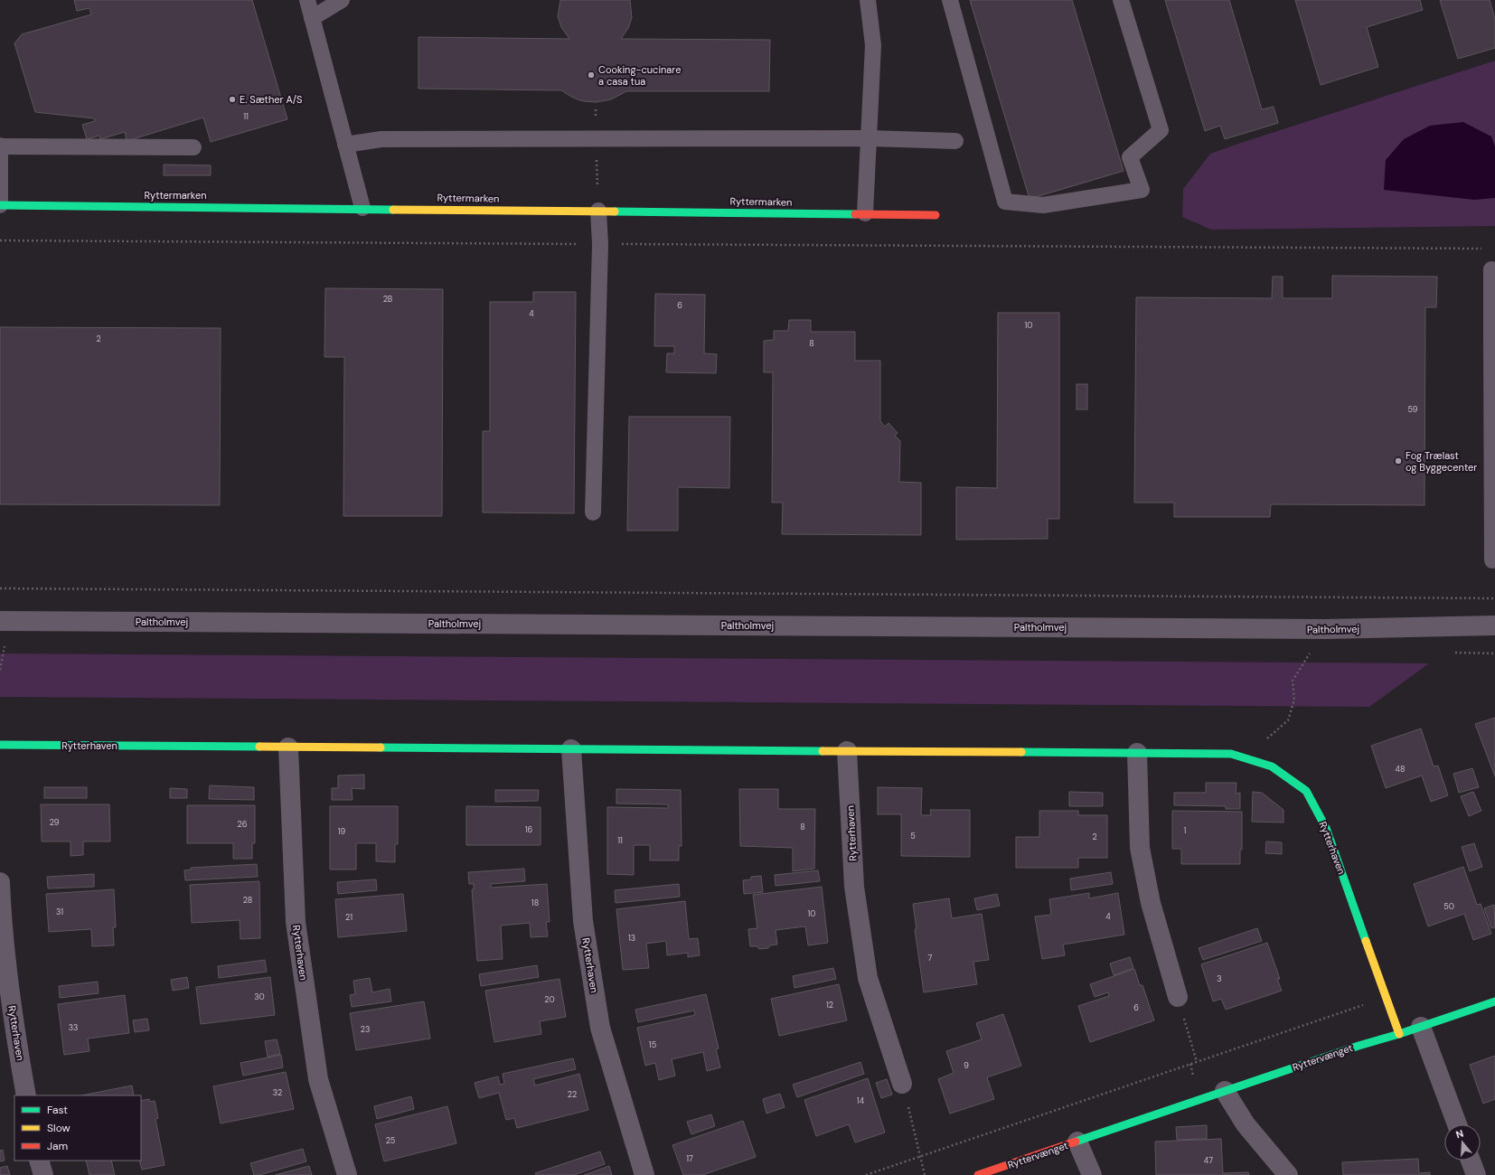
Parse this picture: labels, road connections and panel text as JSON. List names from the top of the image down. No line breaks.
{"streets":{"street":["Ryttermarken","Paltholmvej","Rytterhaven","Ryttervænget"]},"crossings":[["Rytterhaven","Ryttervænget"]],"places":["Cooking-cucinare a casa tua","E. Sæther A/S","Fog Trælast og Byggecenter"],"house_numbers":["11","2B","6","4","10","2","8","59","48","29","26","8","16","1","19","5","2","11","28","18","50","31","10","4","21","13","7","3","30","20","12","6","33","23","15","9","32","22","14","25","17","47"],"legend":["Fast","Slow","Jam"],"north":"top"}
